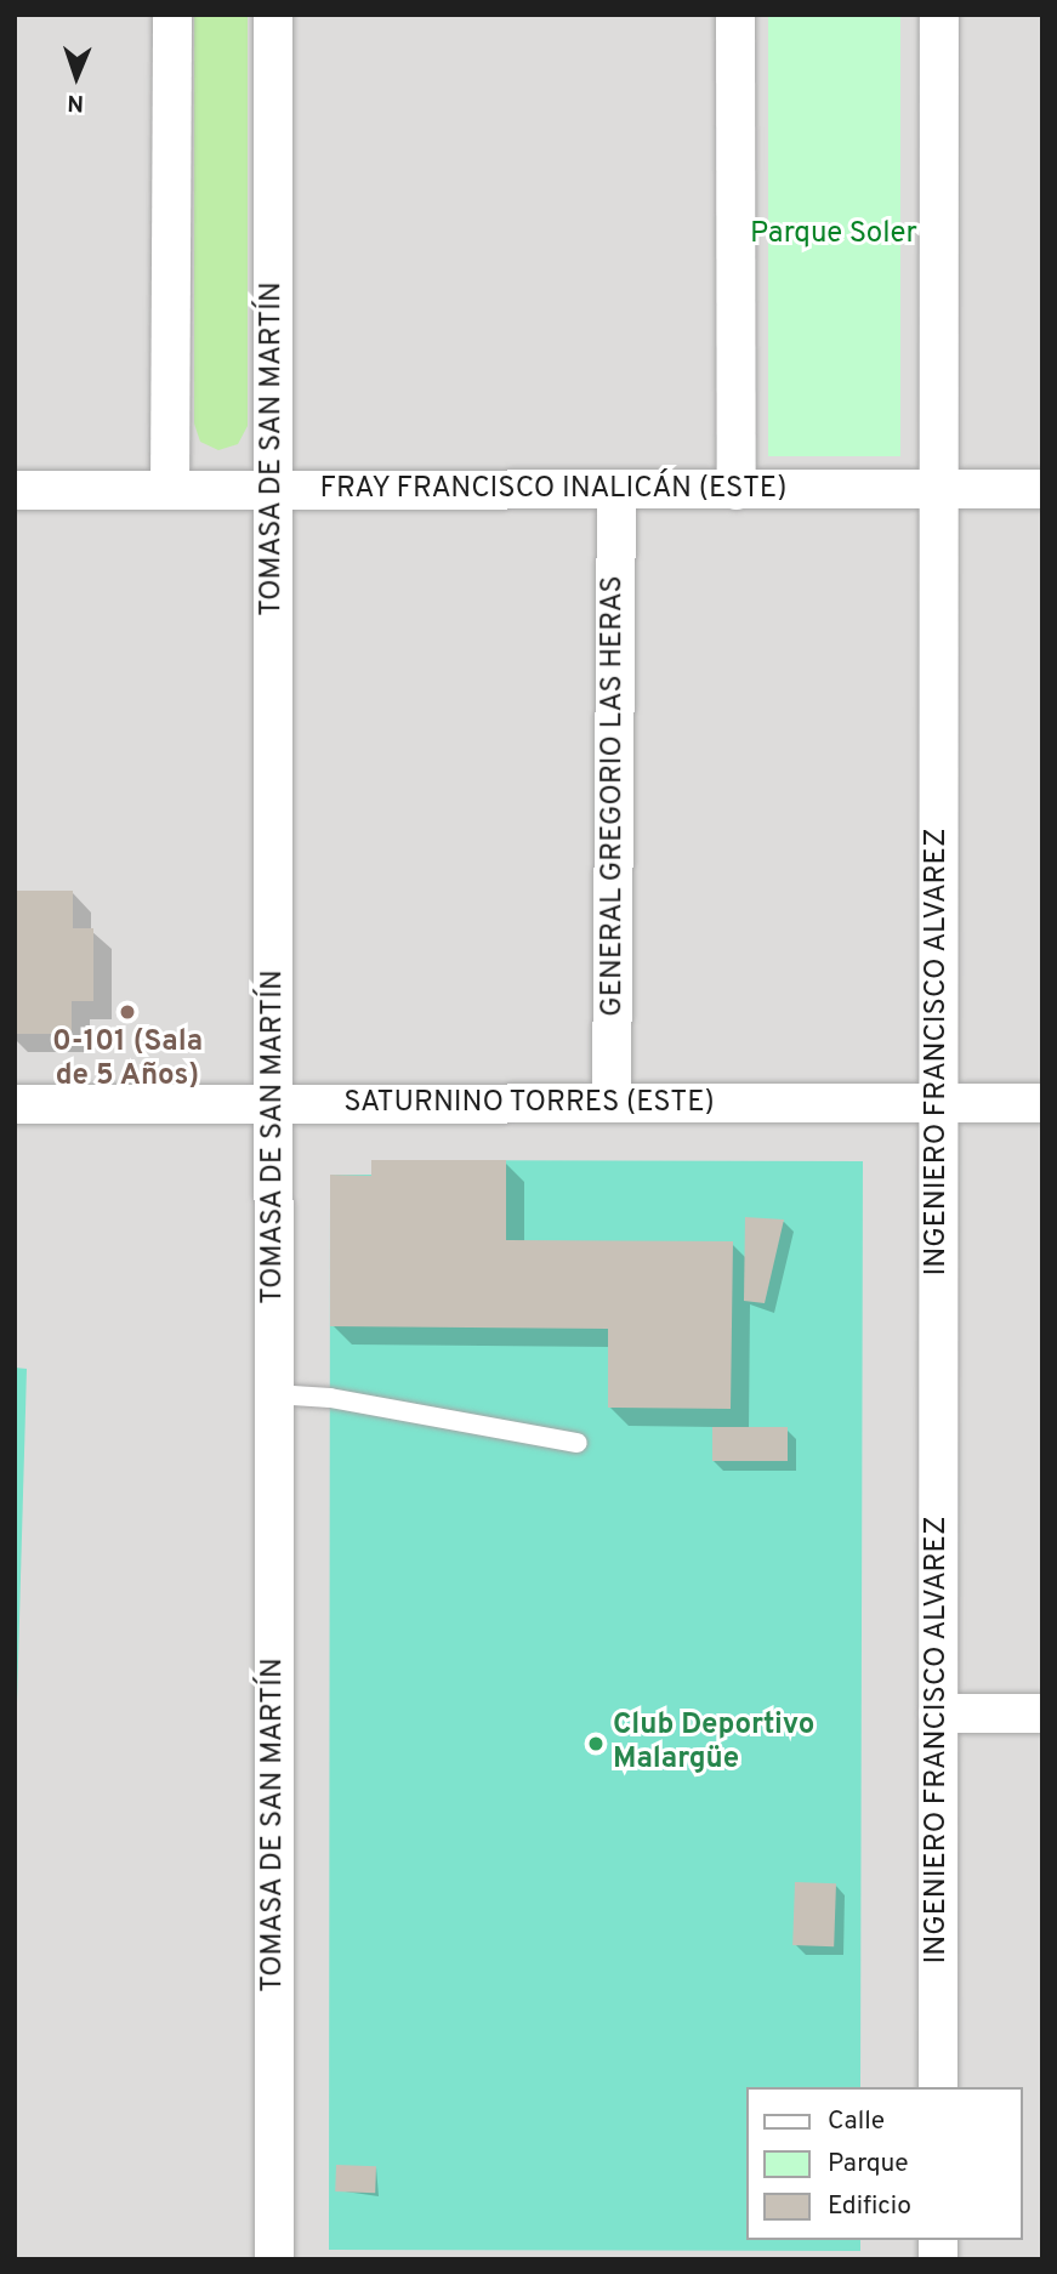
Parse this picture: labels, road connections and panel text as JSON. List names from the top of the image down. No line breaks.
{"streets":{"street":["TOMASA DE SAN MARTÍN","FRAY FRANCISCO INALICÁN (ESTE)","GENERAL GREGORIO LAS HERAS","INGENIERO FRANCISCO ALVAREZ","SATURNINO TORRES (ESTE)"]},"crossings":[["TOMASA DE SAN MARTÍN","FRAY FRANCISCO INALICÁN (ESTE)"],["TOMASA DE SAN MARTÍN","SATURNINO TORRES (ESTE)"],["FRAY FRANCISCO INALICÁN (ESTE)","GENERAL GREGORIO LAS HERAS"],["FRAY FRANCISCO INALICÁN (ESTE)","INGENIERO FRANCISCO ALVAREZ"],["GENERAL GREGORIO LAS HERAS","SATURNINO TORRES (ESTE)"],["INGENIERO FRANCISCO ALVAREZ","SATURNINO TORRES (ESTE)"]],"parks":["Parque Soler"],"places":["0-101 (Sala de 5 Años)","Club Deportivo Malargüe"],"legend":["Calle","Parque","Edificio"],"north":"bottom"}
